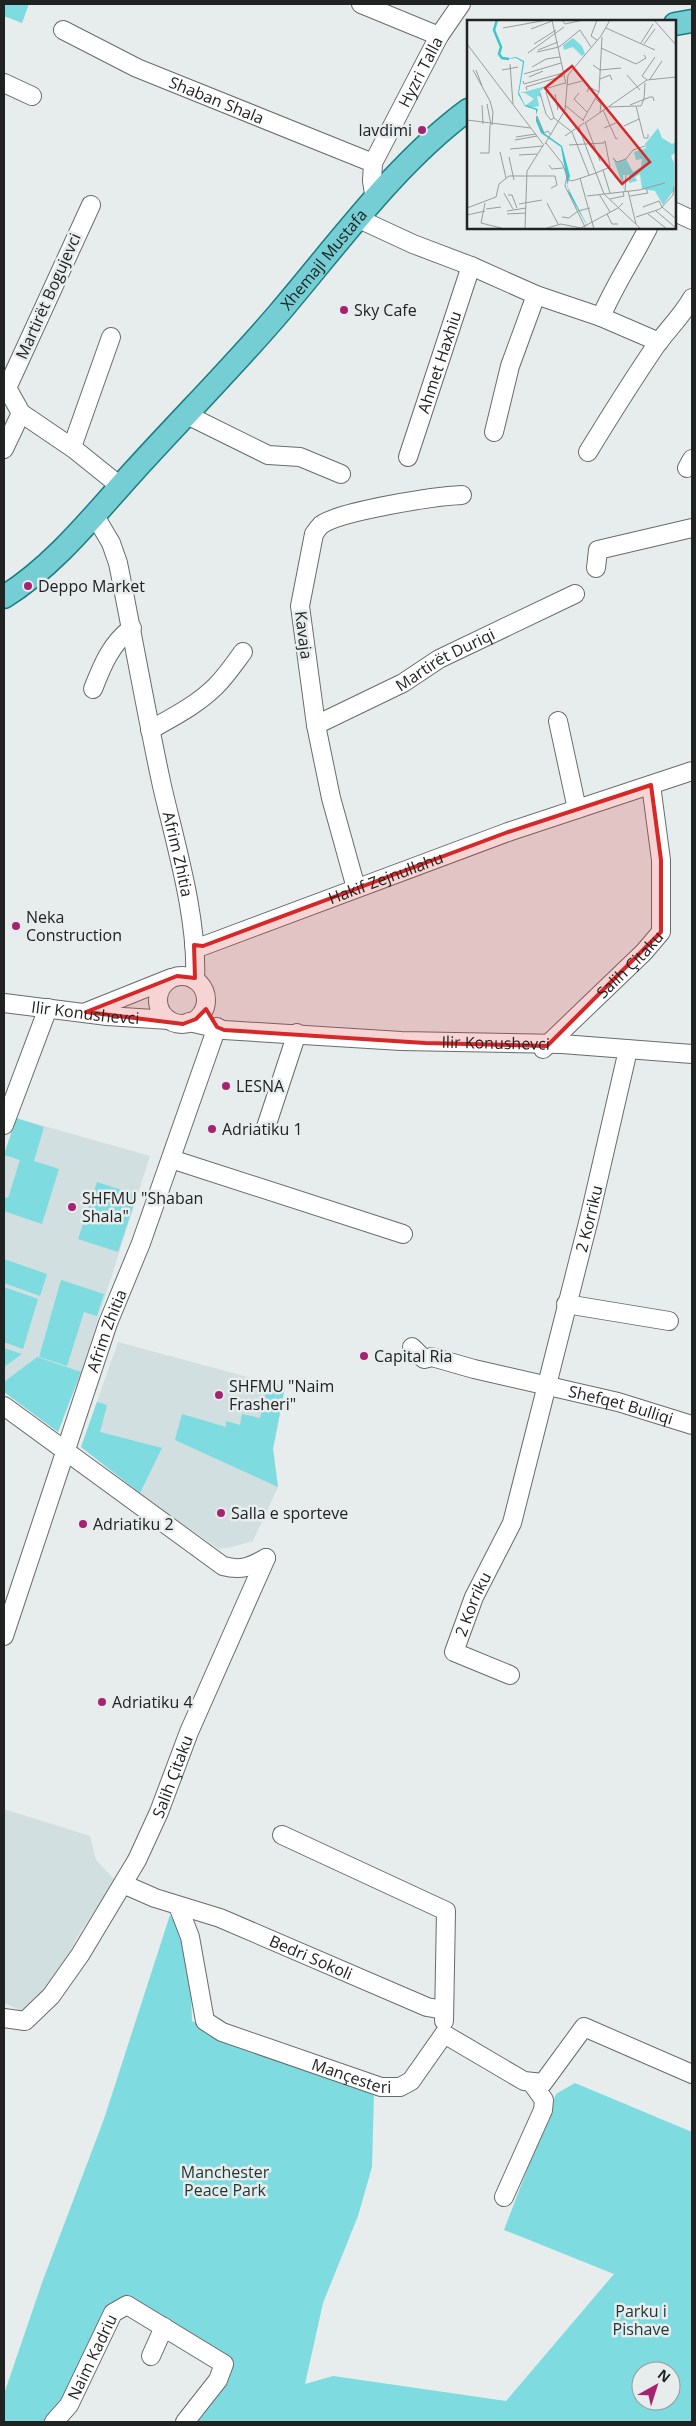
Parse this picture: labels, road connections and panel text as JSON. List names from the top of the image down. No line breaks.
{"streets":{"main road":["Xhemajl Mustafa"],"street":["Hyzri Talla","Shaban Shala","Martirët Bogujevci","Ahmet Haxhiu","Kavaja","Martirët Duriqi","Afrim Zhitia","Hakif Zejnullahu","Salih Çitaku","Ilir Konushevci","2 Korriku","Shefqet Bulliqi","Bedri Sokoli","Mançesteri","Naim Kadriu"]},"crossings":[["Hyzri Talla","Shaban Shala"],["Xhemajl Mustafa","Martirët Bogujevci"],["Xhemajl Mustafa","Afrim Zhitia"],["Kavaja","Martirët Duriqi"],["Kavaja","Hakif Zejnullahu"],["Afrim Zhitia","Hakif Zejnullahu"],["Afrim Zhitia","Salih Çitaku"],["Afrim Zhitia","Ilir Konushevci"],["Hakif Zejnullahu","Salih Çitaku"],["Salih Çitaku","Ilir Konushevci"],["Ilir Konushevci","2 Korriku"],["2 Korriku","Shefqet Bulliqi"],["Bedri Sokoli","Mançesteri"]],"parks":["Manchester Peace Park","Parku i Pishave"],"places":["lavdimi","Sky Cafe","Deppo Market","Neka Construction","LESNA","Adriatiku 1","SHFMU \"Shaban Shala\"","Capital Ria","SHFMU \"Naim Frasheri\"","Salla e sporteve","Adriatiku 2","Adriatiku 4"],"north":"top right"}
